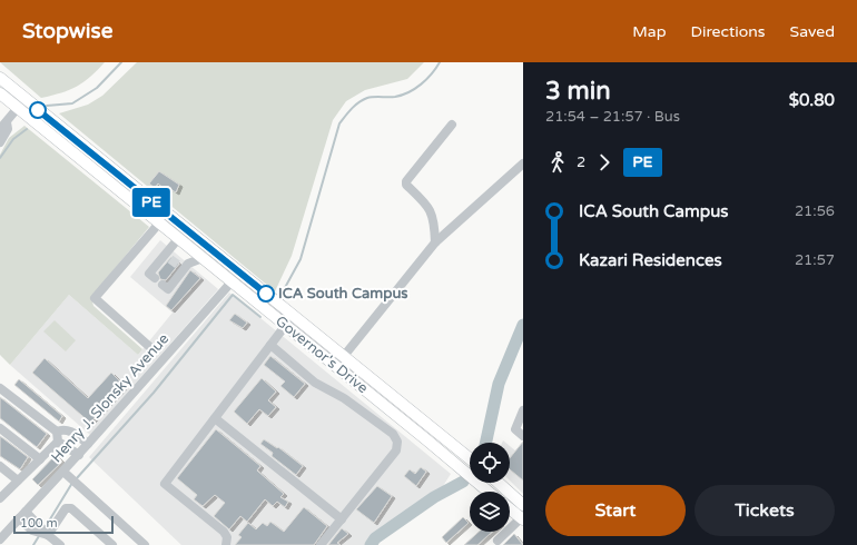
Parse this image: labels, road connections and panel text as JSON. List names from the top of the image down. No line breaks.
{"streets":{"main road":["Governor's Drive"],"street":["Henry J. Slonsky Avenue"]},"crossings":[["Governor's Drive","Henry J. Slonsky Avenue"]],"places":["ICA South Campus"],"lines":["bus line PE"],"scale_bar":"100 m","page":{"header":"Stopwise","nav":["Map","Directions","Saved"],"on_map":"PE","heading":["3 min","21:54 – 21:57 · Bus","$0.80"],"legs":["2","PE"],"list":[{"name":"ICA South Campus","value":"21:56"},{"name":"Kazari Residences","value":"21:57"}],"buttons":["Start","Tickets"],"scale":"100 m"}}
